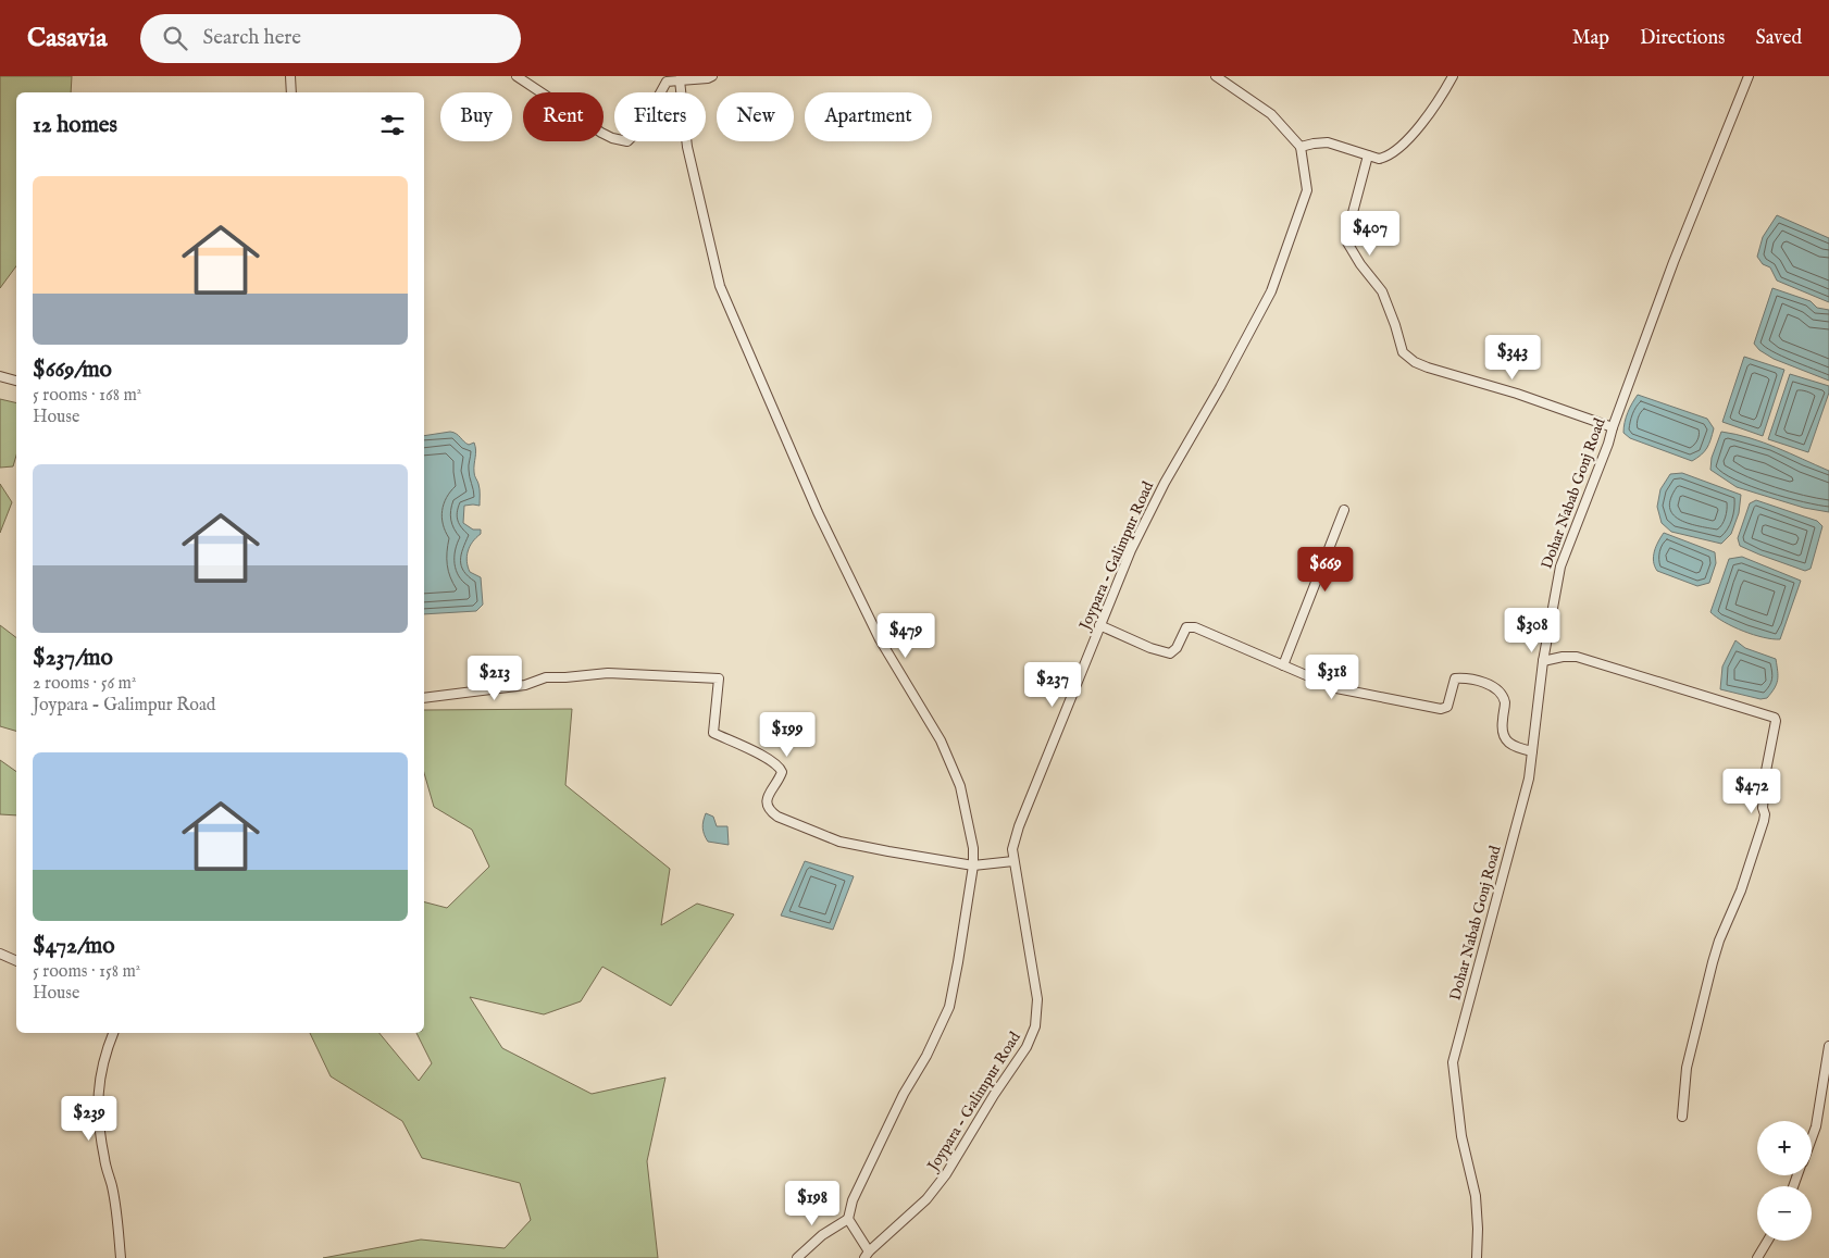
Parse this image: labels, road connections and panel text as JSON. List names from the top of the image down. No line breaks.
{"streets":{"street":["Dohar Nabab Gonj Road","Joypara - Galimpur Road"]},"page":{"header":"Casavia","search":"Search here","nav":["Map","Directions","Saved"],"chip":["Buy","Rent","Filters","New","Apartment"],"heading":"12 homes","list":[{"name":"$669/mo","note":"5 rooms · 168 m² · House"},{"name":"$237/mo","note":"2 rooms · 56 m² · Joypara - Galimpur Road"},{"name":"$472/mo","note":"5 rooms · 158 m² · House"}],"price":["$407","$343","$669","$308","$479","$318","$213","$237","$199","$472","$239","$198"],"map_buttons":["+","−"]}}
